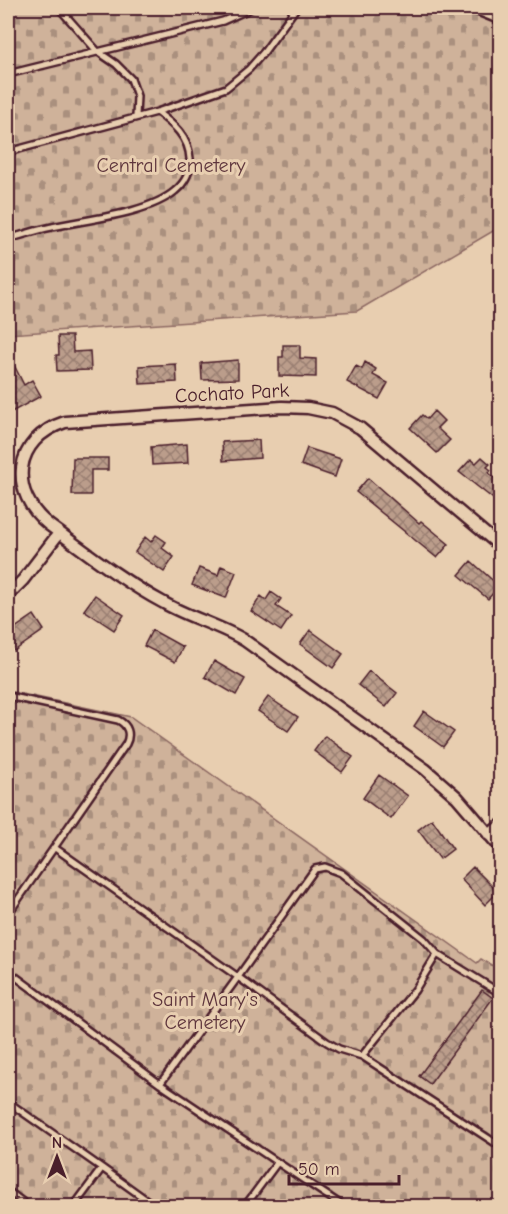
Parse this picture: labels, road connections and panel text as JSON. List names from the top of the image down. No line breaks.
{"streets":{"street":["Cochato Park"]},"parks":["Central Cemetery","Saint Mary's Cemetery"],"scale_bar":"50 m","north":"top"}
